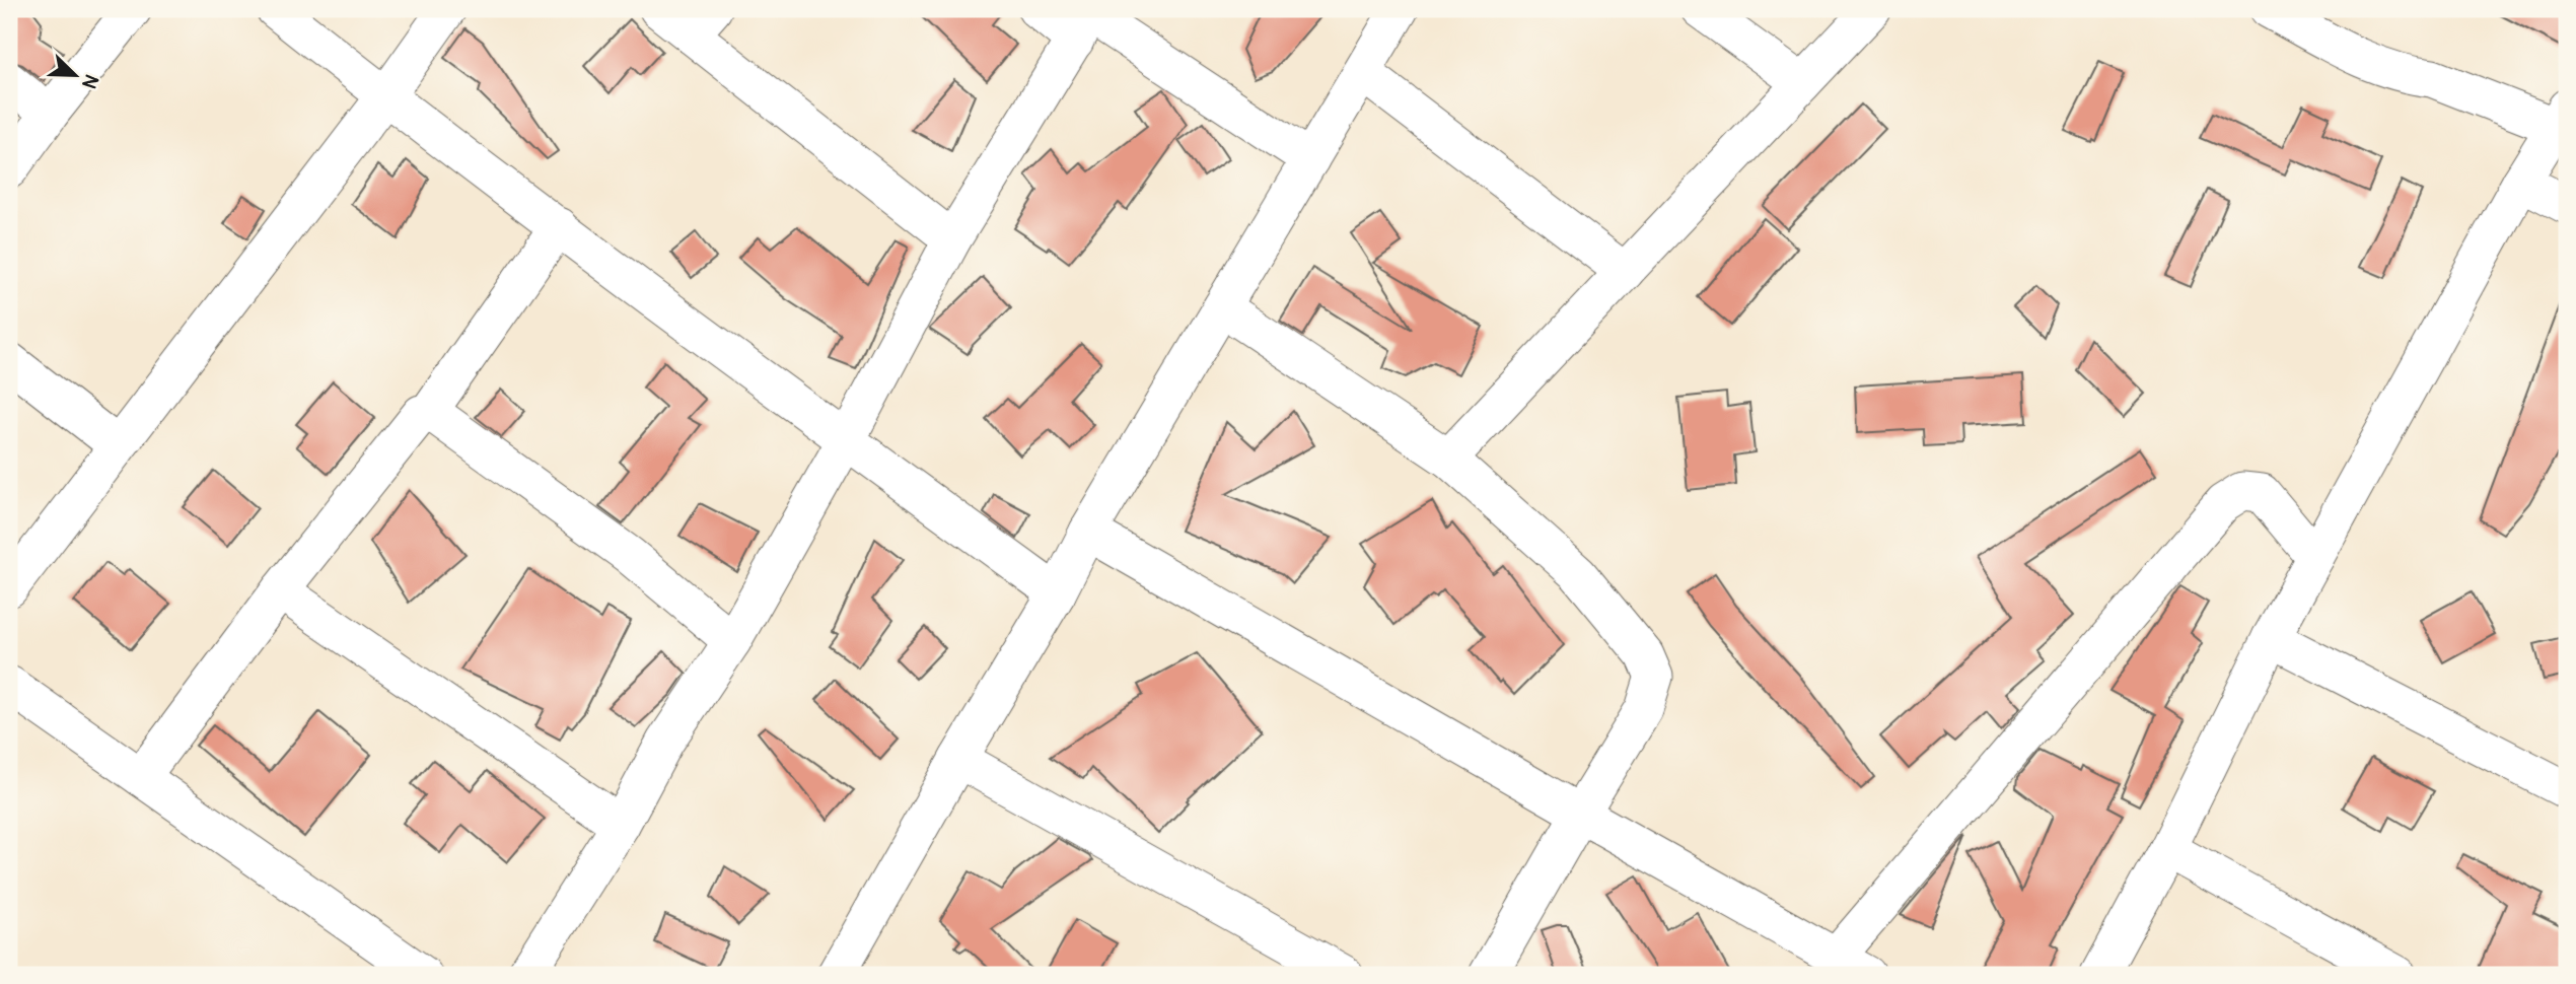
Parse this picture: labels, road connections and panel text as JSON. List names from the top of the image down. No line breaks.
{"north":"bottom right"}
